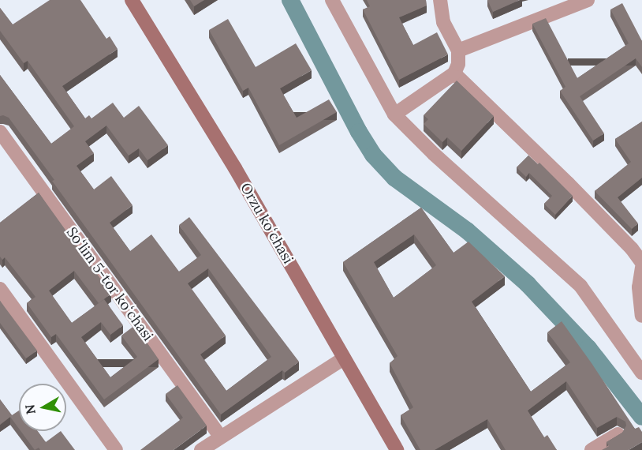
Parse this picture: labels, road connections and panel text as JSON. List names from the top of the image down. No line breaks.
{"streets":{"street":["Orzu koʻchasi","Soʻlim 5-tor koʻchasi"]},"north":"left"}
